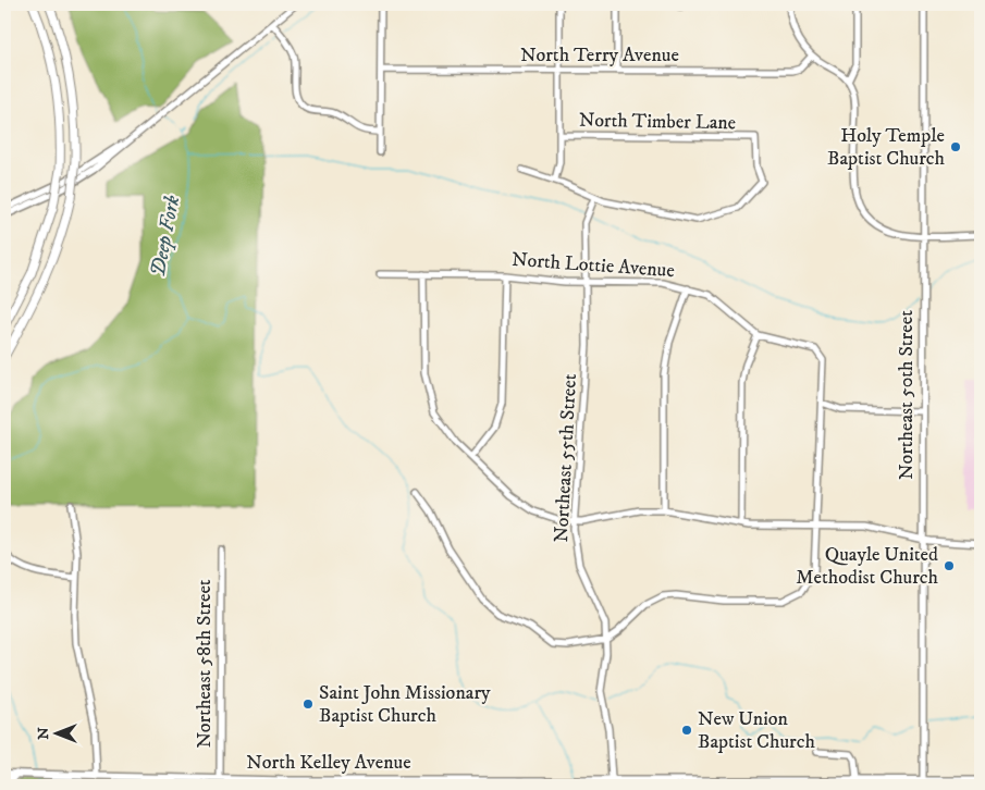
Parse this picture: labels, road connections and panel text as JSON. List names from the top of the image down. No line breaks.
{"streets":{"main road":["North Kelley Avenue"],"street":["North Terry Avenue","North Timber Lane","North Lottie Avenue","Northeast 50th Street","Northeast 55th Street","Northeast 58th Street"]},"crossings":[["North Timber Lane","Northeast 55th Street"],["North Lottie Avenue","Northeast 55th Street"],["Northeast 50th Street","North Kelley Avenue"],["Northeast 55th Street","North Kelley Avenue"],["Northeast 58th Street","North Kelley Avenue"]],"water":["Deep Fork"],"places":["Holy Temple Baptist Church","Quayle United Methodist Church","Saint John Missionary Baptist Church","New Union Baptist Church"],"north":"left"}
